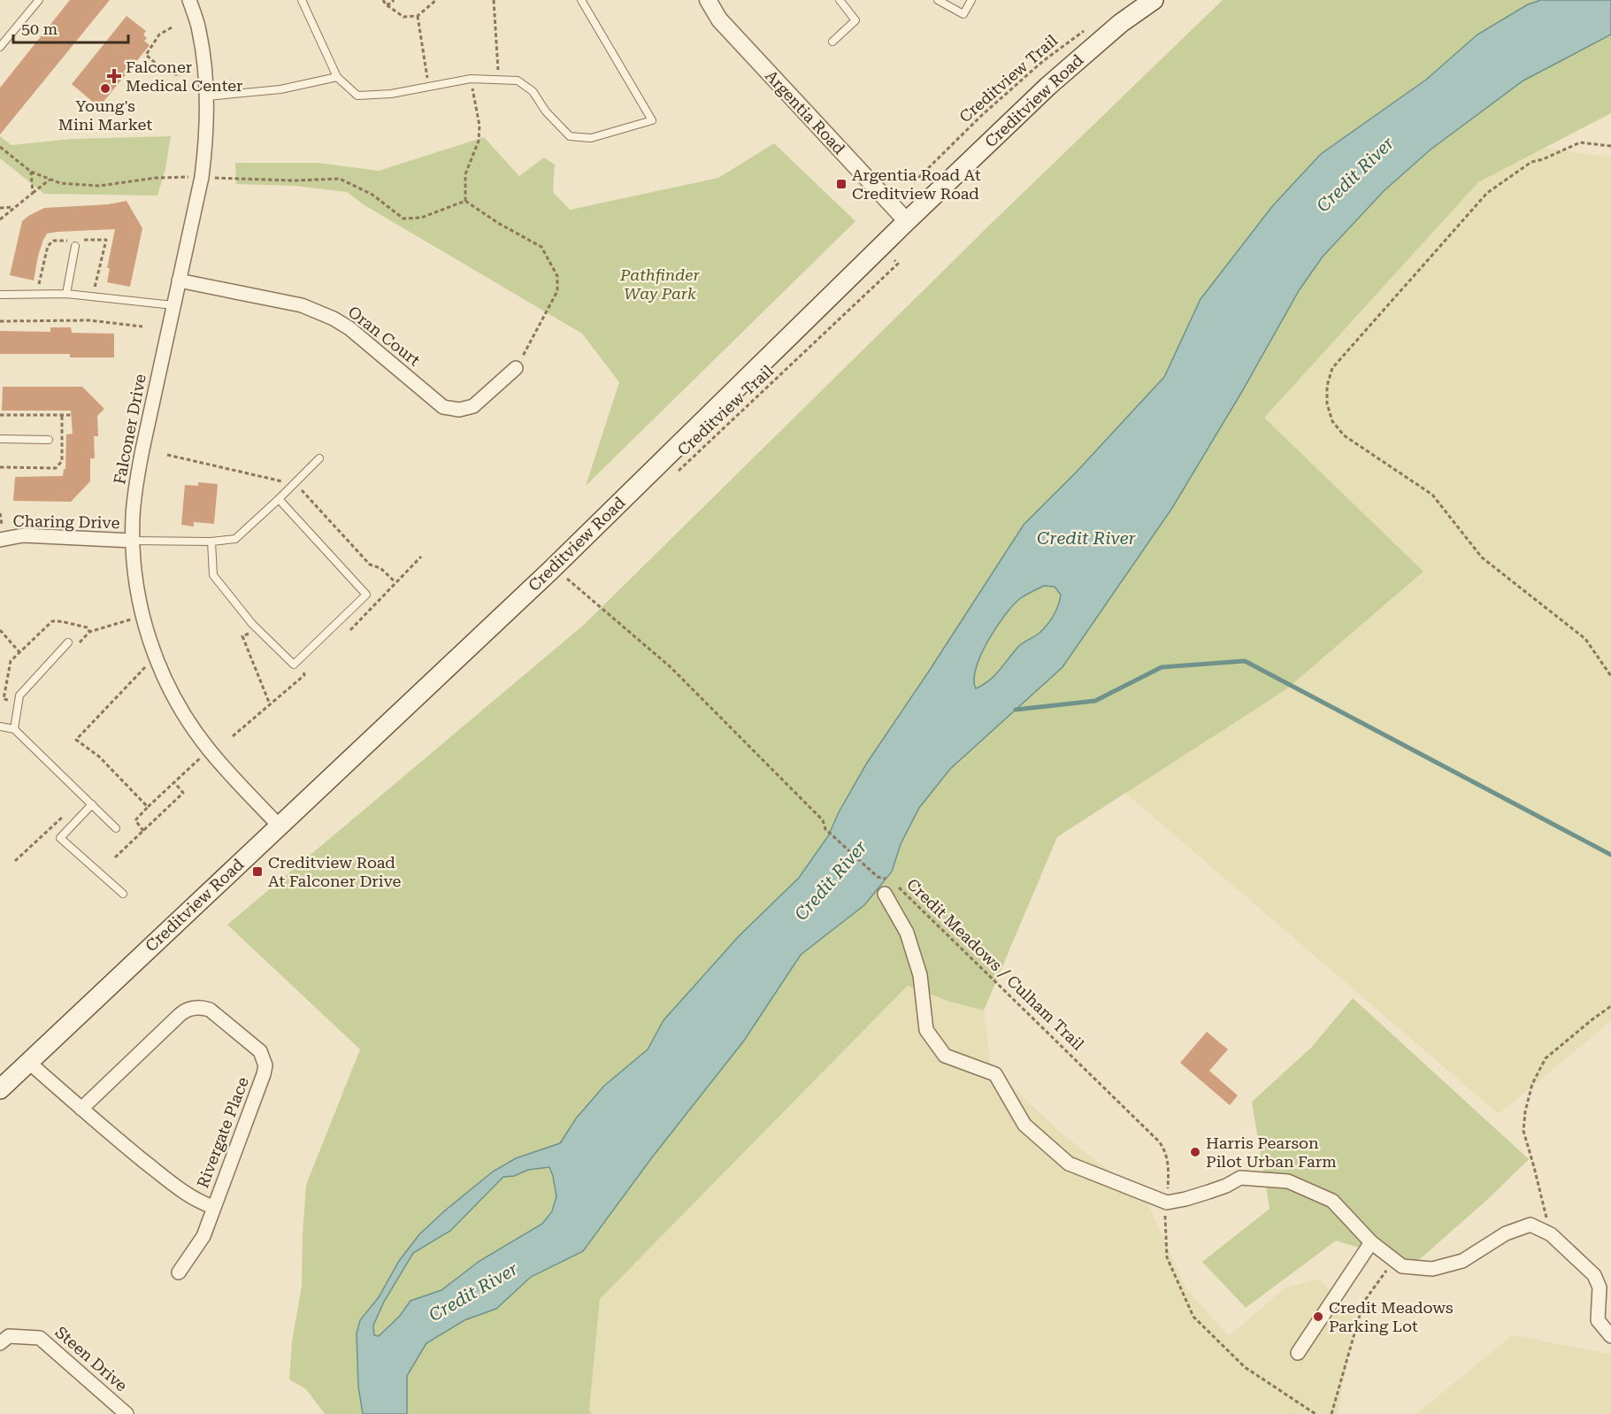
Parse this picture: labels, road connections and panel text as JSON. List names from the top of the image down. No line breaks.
{"streets":{"main road":["Creditview Road"],"street":["Argentia Road","Oran Court","Falconer Drive","Charing Drive","Rivergate Place","Steen Drive"],"path":["Creditview Trail","Credit Meadows / Culham Trail"]},"crossings":[["Creditview Road","Argentia Road"],["Creditview Road","Falconer Drive"],["Creditview Road","Rivergate Place"],["Oran Court","Falconer Drive"],["Falconer Drive","Charing Drive"]],"water":["Credit River"],"parks":["Pathfinder Way Park"],"places":{"health":["Falconer Medical Center"],"other":["Young's Mini Market","Harris Pearson Pilot Urban Farm","Credit Meadows Parking Lot"],"transit":["Argentia Road At Creditview Road","Creditview Road At Falconer Drive"]},"scale_bar":"50 m"}
